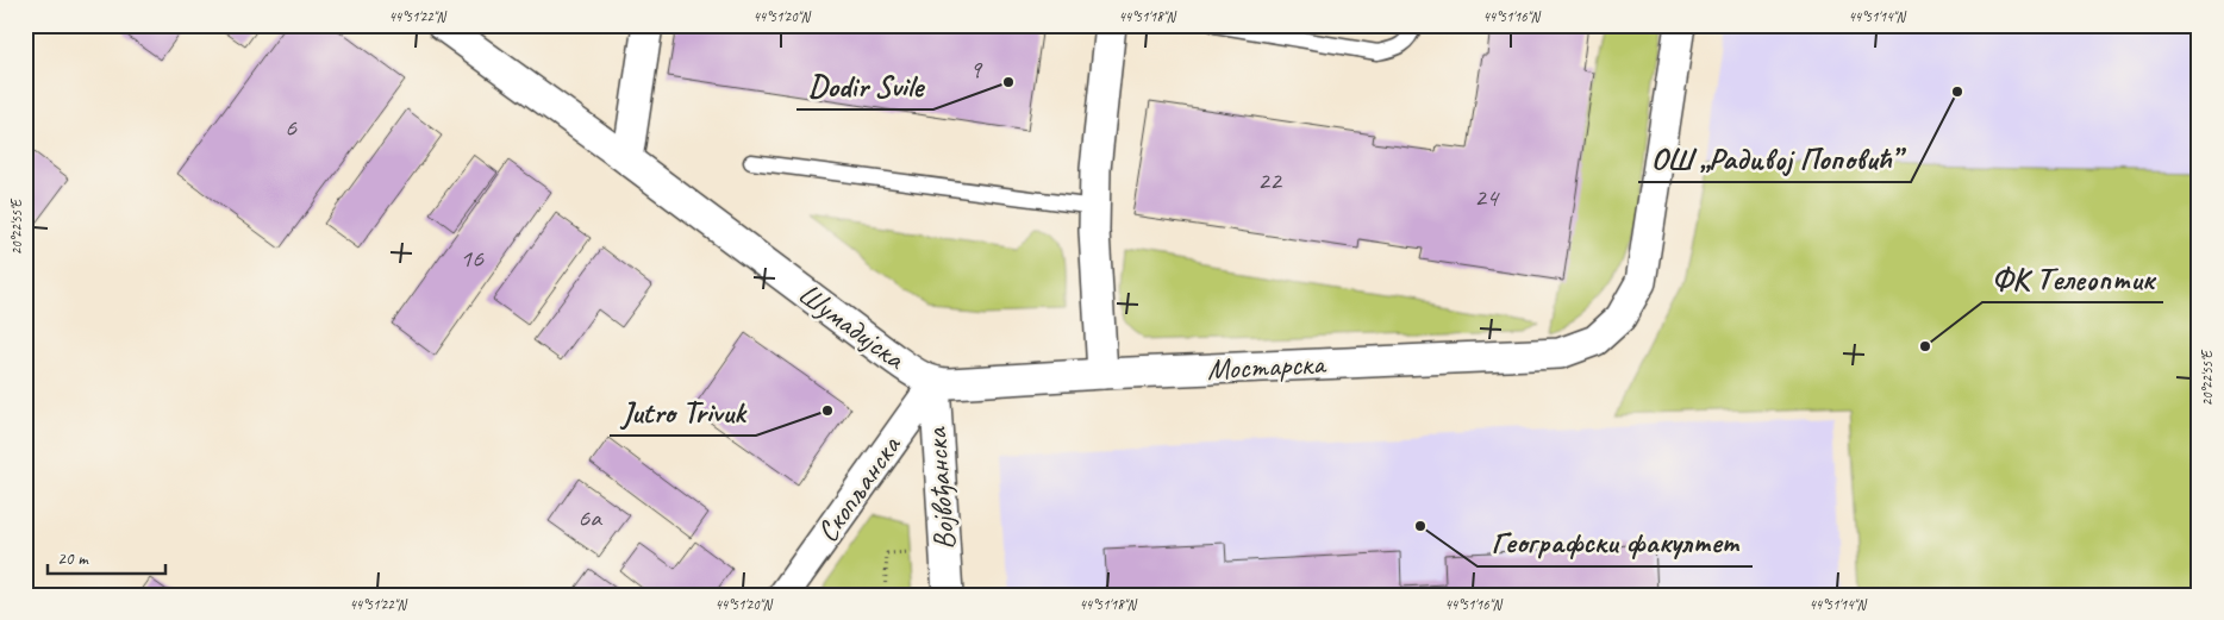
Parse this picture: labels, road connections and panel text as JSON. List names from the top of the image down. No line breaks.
{"streets":{"street":["Шумадијска","Мостарска","Скопљанска","Војвођанска"]},"crossings":[["Шумадијска","Мостарска"],["Шумадијска","Скопљанска"],["Шумадијска","Војвођанска"],["Мостарска","Скопљанска"],["Мостарска","Војвођанска"],["Скопљанска","Војвођанска"]],"places":["Dodir Svile","ОШ „Радивој Поповић”","ФК Телеоптик","Jutro Trivuk","Географски факултет"],"house_numbers":["9","6","22","24","16","6a"],"scale_bar":"20 m","coordinates":["44°51'22\"N","44°51'20\"N","44°51'18\"N","44°51'16\"N","44°51'14\"N","20°22'55\"E"]}
